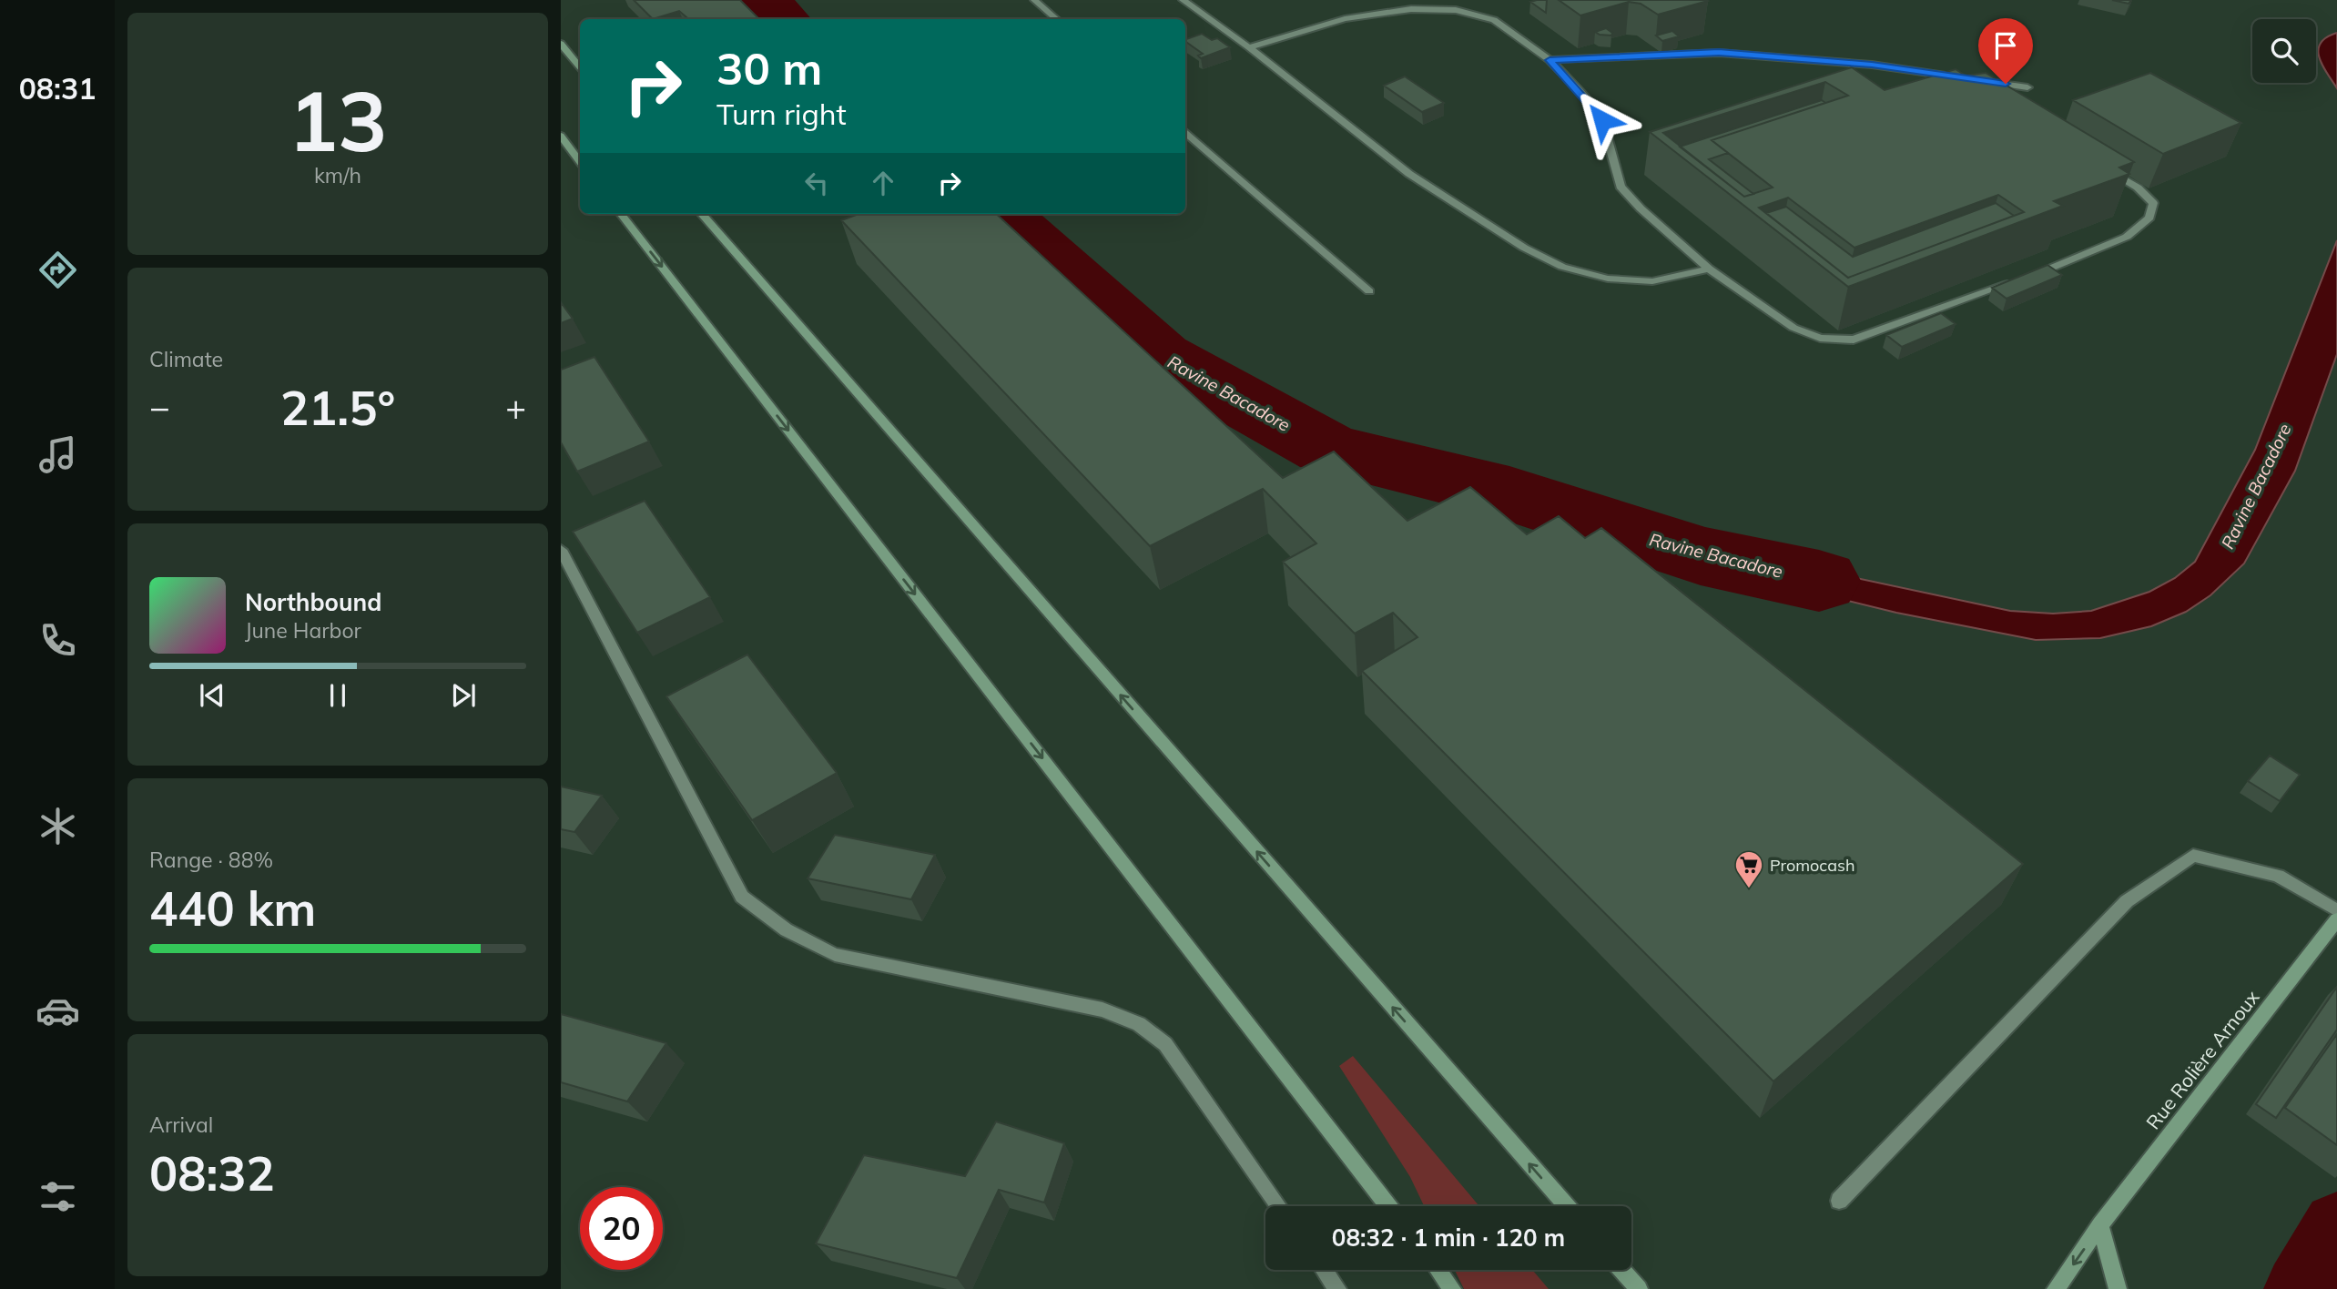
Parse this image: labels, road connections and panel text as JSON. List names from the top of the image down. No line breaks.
{"streets":{"main road":["Rue Rolière Arnoux"]},"water":["Ravine Bacadore"],"places":{"supermarket":["Promocash"]},"page":{"tabs":"08:31","tile":[["13","km/h"],"Climate",["Range · 88%","440 km"],["Arrival","08:32"]],"turn":["30 m","Turn right"],"heat":["−","21.5°","+"],"song":["Northbound","June Harbor"],"limit":"20","trip":"08:32 · 1 min · 120 m"}}
